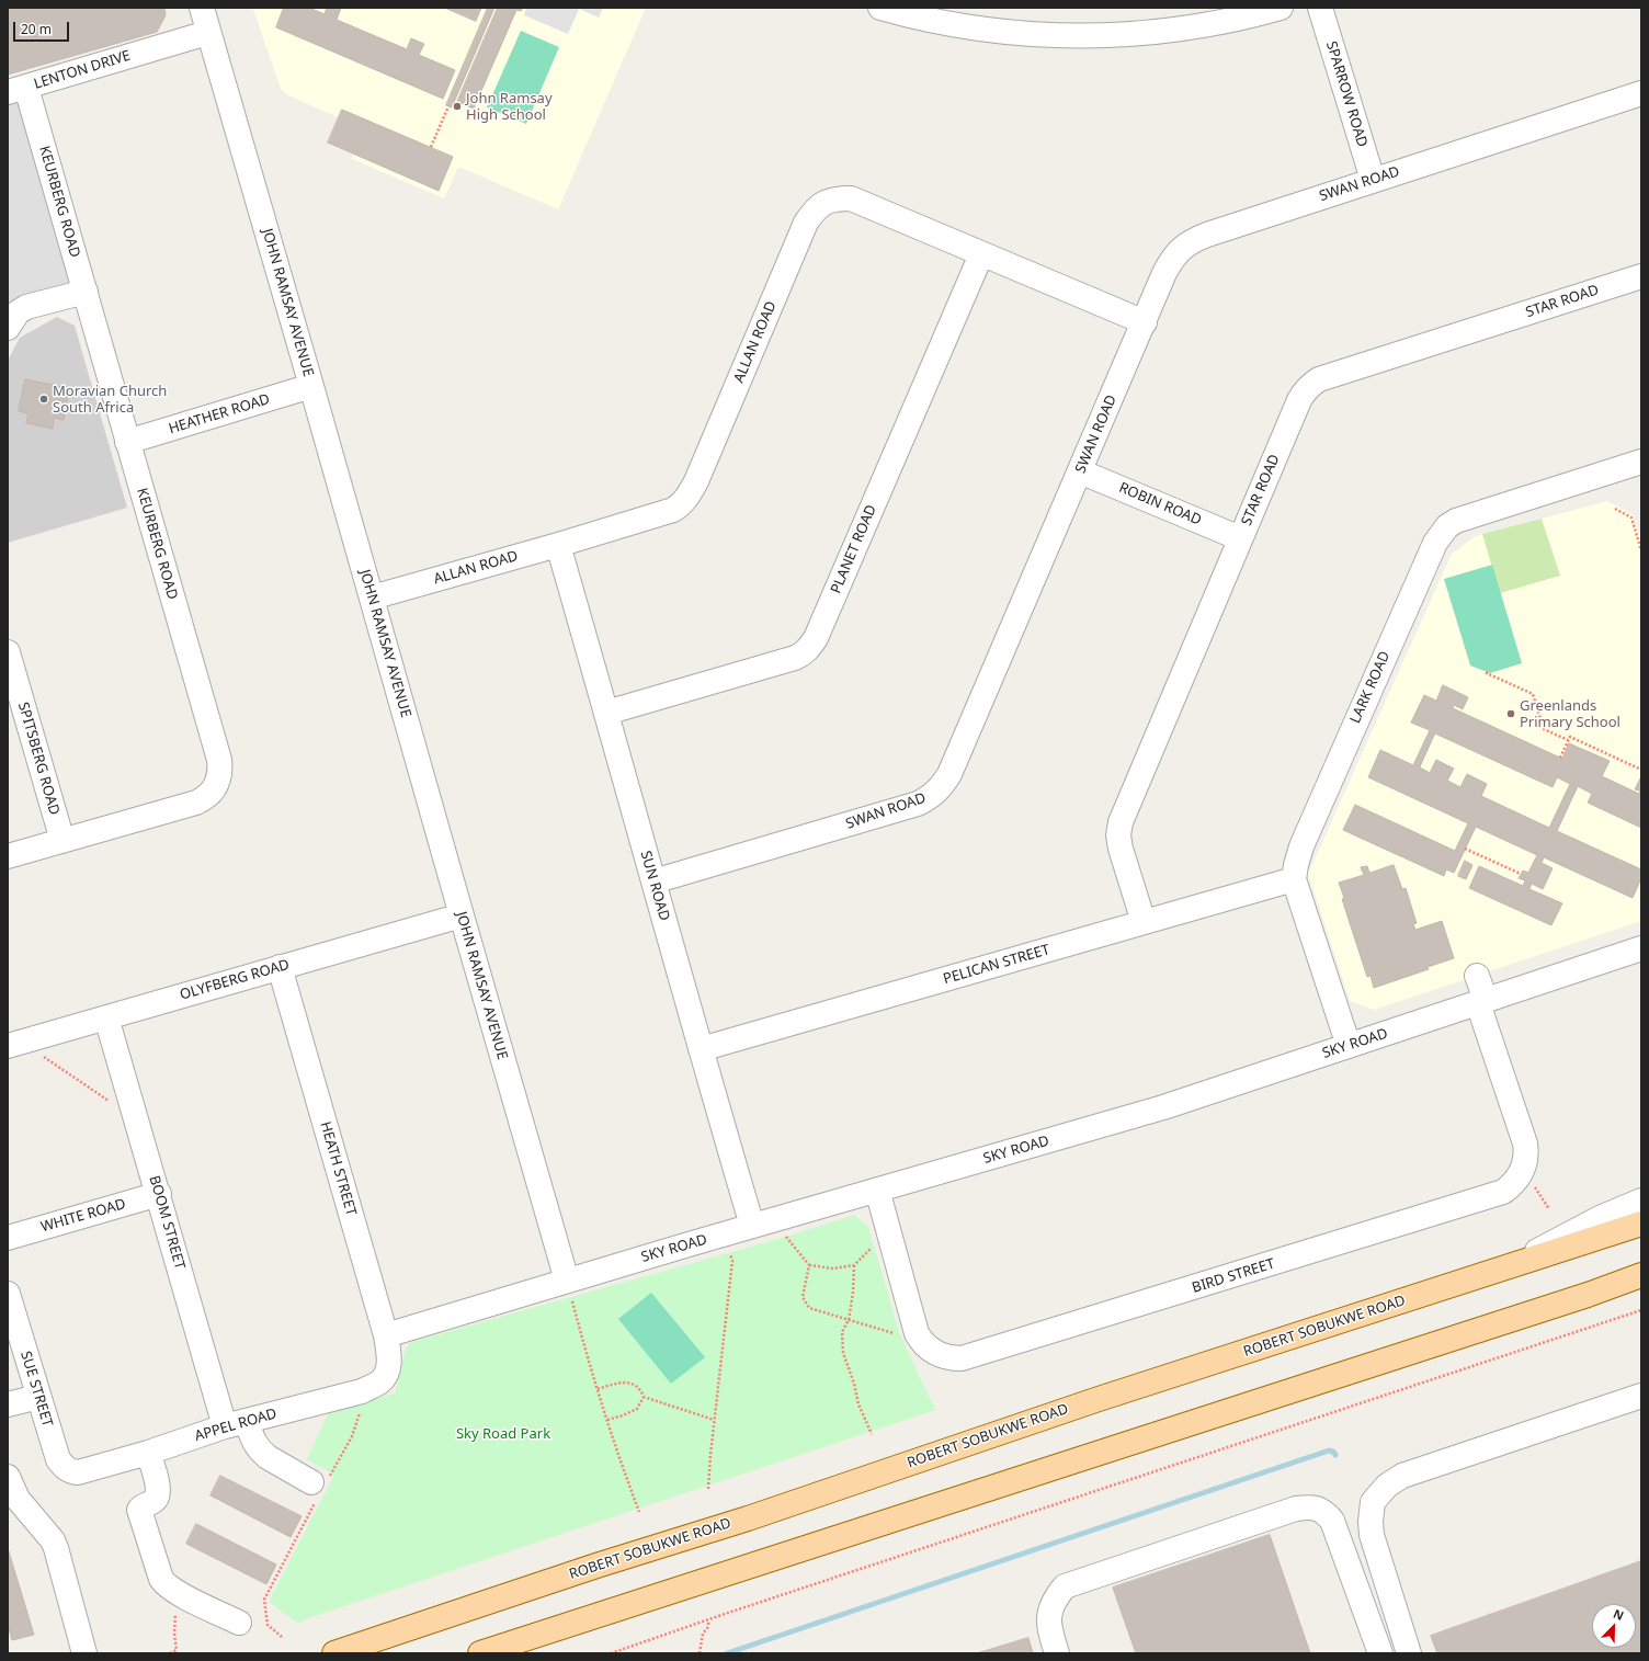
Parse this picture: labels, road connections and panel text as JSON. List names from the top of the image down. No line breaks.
{"streets":{"main road":["ROBERT SOBUKWE ROAD"],"street":["LENTON DRIVE","SPARROW ROAD","SWAN ROAD","KEURBERG ROAD","STAR ROAD","JOHN RAMSAY AVENUE","ALLAN ROAD","HEATHER ROAD","ROBIN ROAD","PLANET ROAD","LARK ROAD","SPITSBERG ROAD","SUN ROAD","PELICAN STREET","OLYFBERG ROAD","SKY ROAD","HEATH STREET","WHITE ROAD","BOOM STREET","BIRD STREET","SUE STREET","APPEL ROAD"]},"crossings":[["LENTON DRIVE","KEURBERG ROAD"],["LENTON DRIVE","JOHN RAMSAY AVENUE"],["SPARROW ROAD","SWAN ROAD"],["SWAN ROAD","ALLAN ROAD"],["SWAN ROAD","ROBIN ROAD"],["SWAN ROAD","SUN ROAD"],["KEURBERG ROAD","HEATHER ROAD"],["KEURBERG ROAD","SPITSBERG ROAD"],["STAR ROAD","ROBIN ROAD"],["STAR ROAD","PELICAN STREET"],["JOHN RAMSAY AVENUE","ALLAN ROAD"],["JOHN RAMSAY AVENUE","HEATHER ROAD"],["JOHN RAMSAY AVENUE","OLYFBERG ROAD"],["JOHN RAMSAY AVENUE","SKY ROAD"],["ALLAN ROAD","PLANET ROAD"],["ALLAN ROAD","SUN ROAD"],["PLANET ROAD","SUN ROAD"],["LARK ROAD","PELICAN STREET"],["LARK ROAD","SKY ROAD"],["SUN ROAD","PELICAN STREET"],["SUN ROAD","SKY ROAD"],["OLYFBERG ROAD","HEATH STREET"],["OLYFBERG ROAD","BOOM STREET"],["SKY ROAD","HEATH STREET"],["SKY ROAD","BIRD STREET"],["HEATH STREET","APPEL ROAD"],["WHITE ROAD","BOOM STREET"],["BOOM STREET","APPEL ROAD"],["SUE STREET","APPEL ROAD"]],"parks":["Sky Road Park"],"places":["John Ramsay High School","Moravian Church South Africa","Greenlands Primary School"],"scale_bar":"20 m","north":"top right"}
